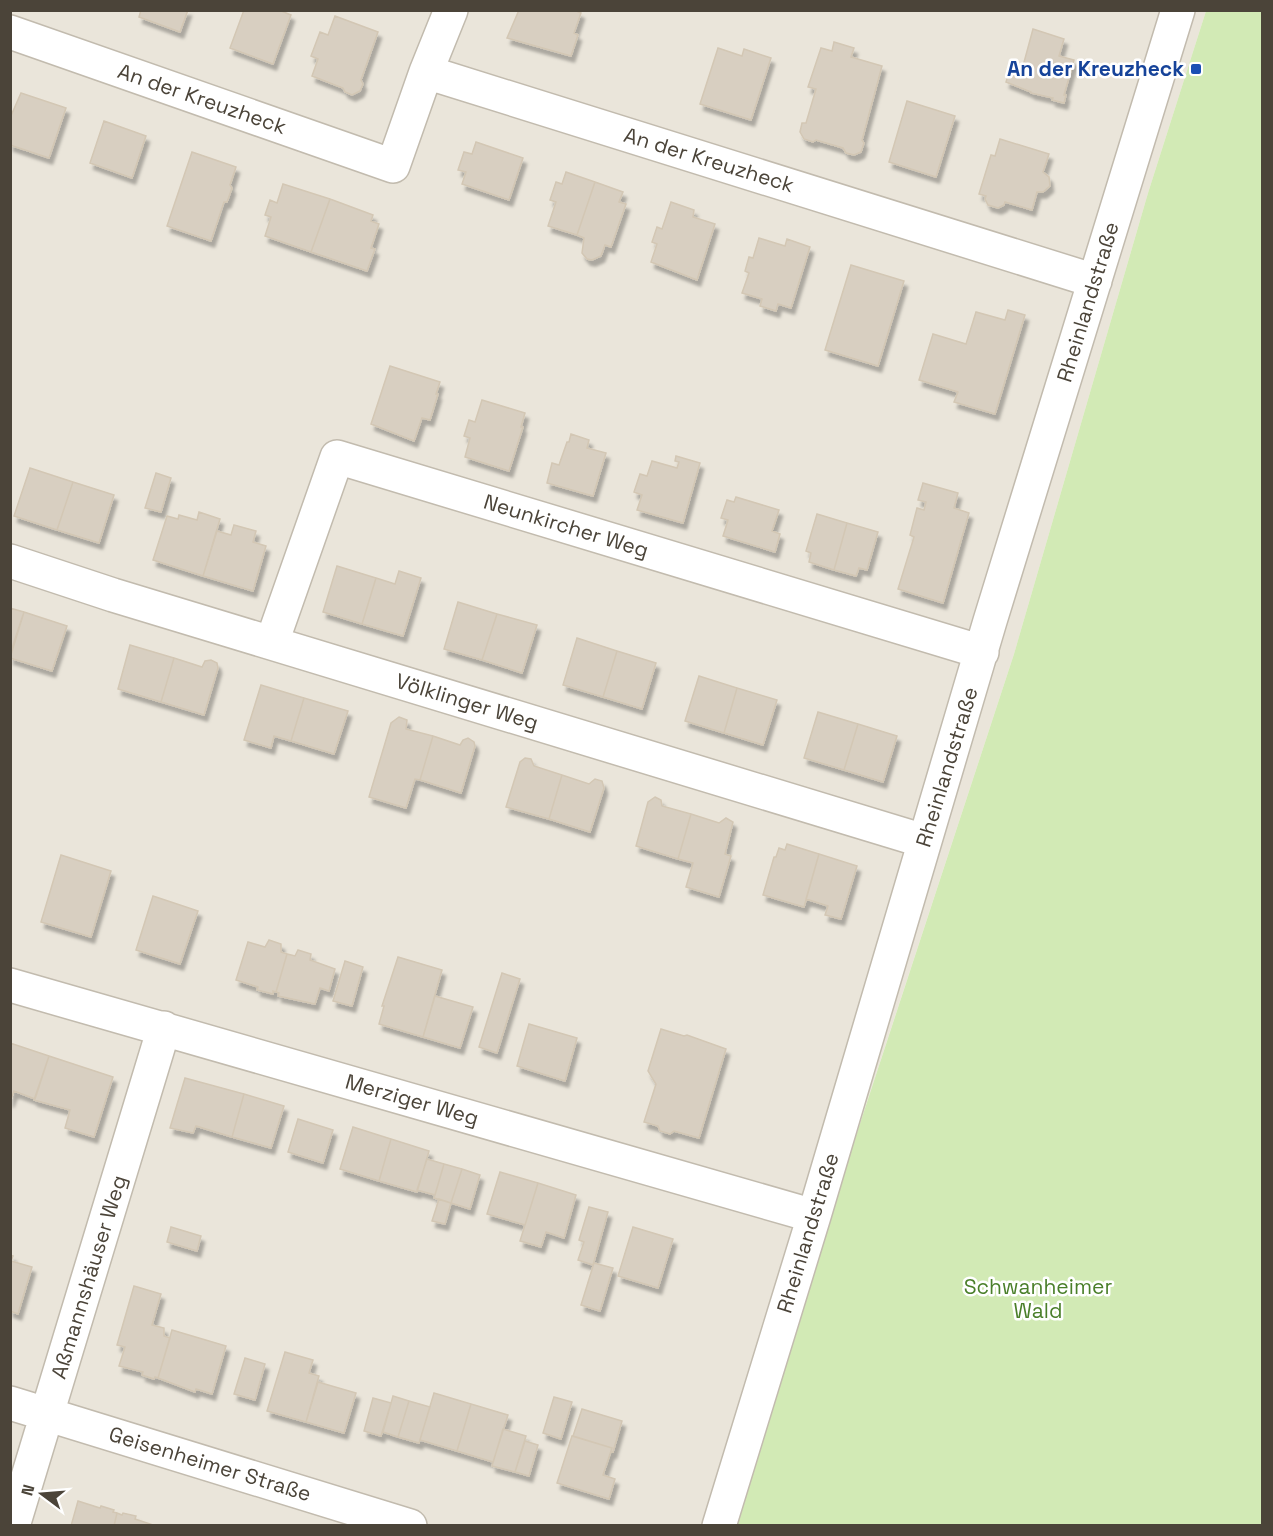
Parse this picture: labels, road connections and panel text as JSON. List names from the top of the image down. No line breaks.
{"streets":{"street":["An der Kreuzheck","Rheinlandstraße","Neunkircher Weg","Völklinger Weg","Merziger Weg","Aßmannshäuser Weg","Geisenheimer Straße"]},"crossings":[["An der Kreuzheck","Rheinlandstraße"],["Rheinlandstraße","Neunkircher Weg"],["Rheinlandstraße","Völklinger Weg"],["Rheinlandstraße","Merziger Weg"],["Neunkircher Weg","Völklinger Weg"],["Merziger Weg","Aßmannshäuser Weg"],["Aßmannshäuser Weg","Geisenheimer Straße"]],"parks":["Schwanheimer Wald"],"places":{"transit":["An der Kreuzheck"]},"north":"left"}
